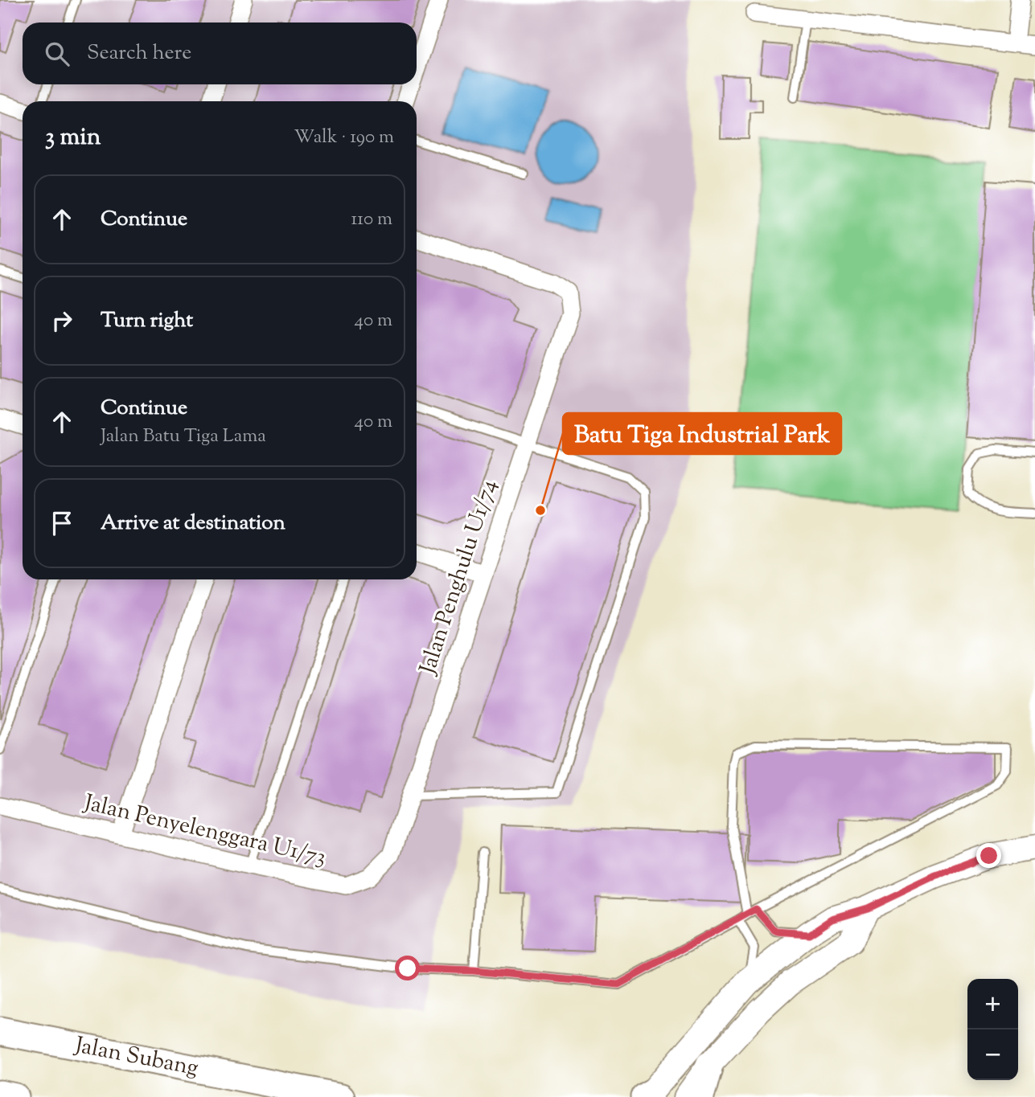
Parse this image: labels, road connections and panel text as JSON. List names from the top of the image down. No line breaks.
{"streets":{"main road":["Jalan Subang"],"street":["Jalan Penghulu U1/74","Jalan Penyelenggara U1/73"]},"crossings":[["Jalan Penghulu U1/74","Jalan Penyelenggara U1/73"]],"places":["Batu Tiga Industrial Park"],"page":{"search":"Search here","heading":["3 min","Walk · 190 m"],"list":[["Continue","110 m"],["Turn right","40 m"],["Continue","Jalan Batu Tiga Lama","40 m"],"Arrive at destination"],"map_buttons":["+","−"]}}
